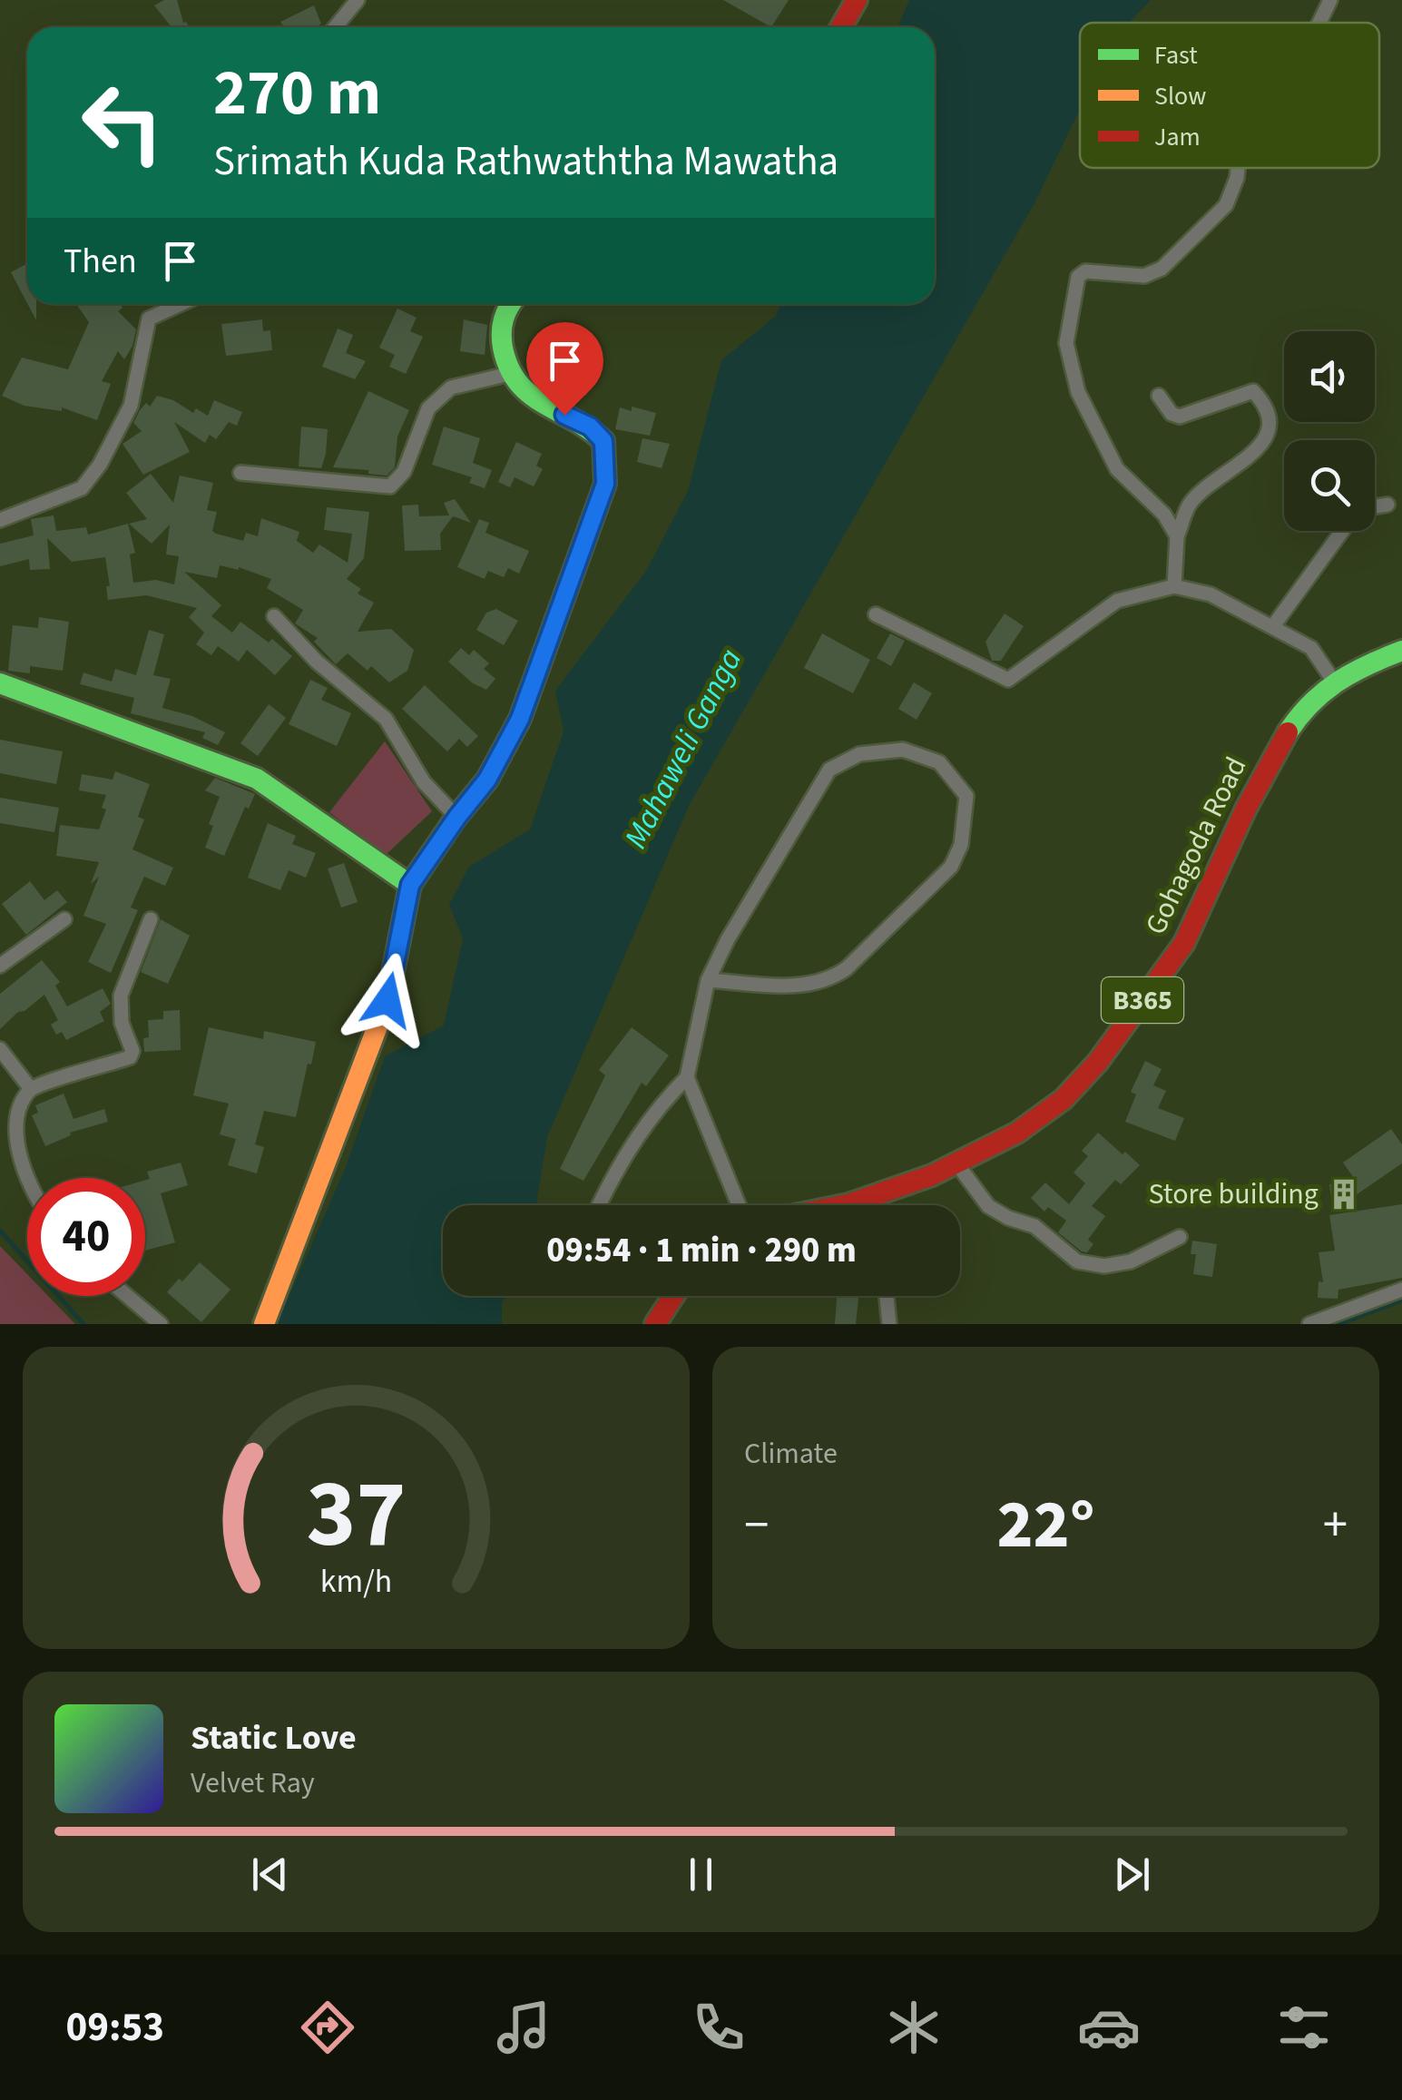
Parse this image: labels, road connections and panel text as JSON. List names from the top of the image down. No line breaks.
{"streets":{"street":["Gohagoda Road","B365"]},"water":["Mahaweli Ganga"],"places":{"building":["Store building"]},"legend":["Fast","Slow","Jam"],"page":{"turn":["270 m","Srimath Kuda Rathwaththa Mawatha"],"then":"Then","limit":"40","trip":"09:54 · 1 min · 290 m","tile":"Climate","heat":["−","22°","+"],"song":["Static Love","Velvet Ray"],"tabs":"09:53","gauge":["37","km/h"]}}
